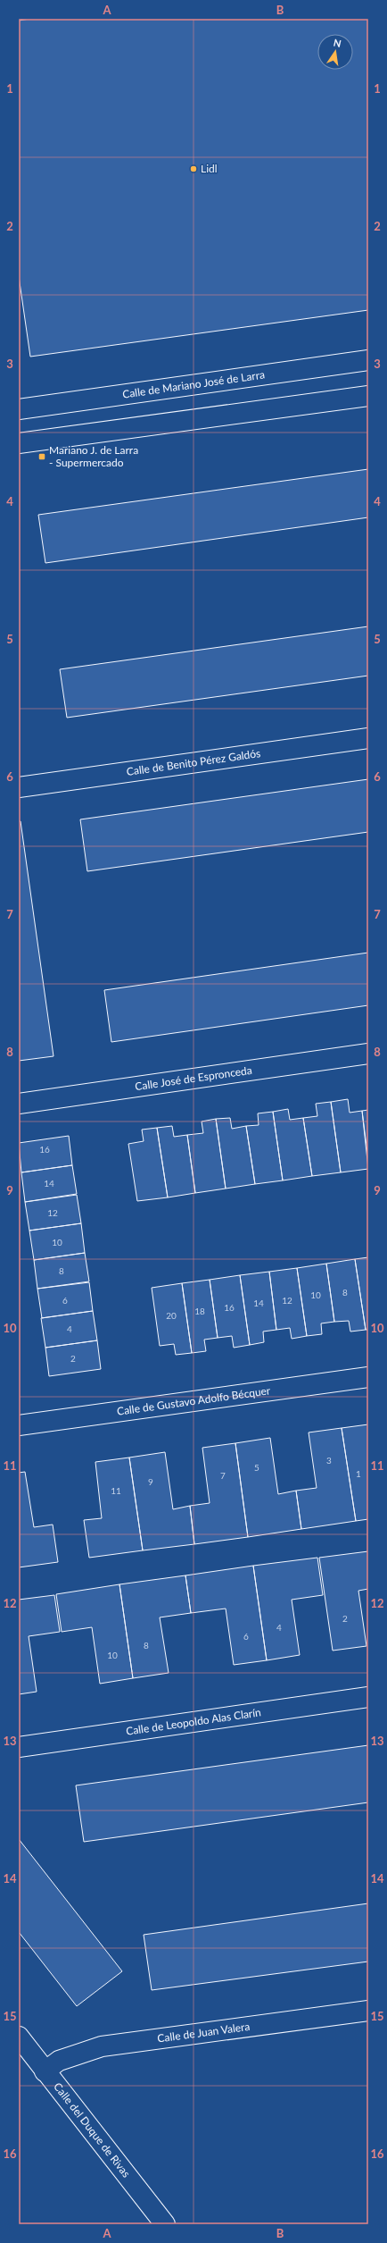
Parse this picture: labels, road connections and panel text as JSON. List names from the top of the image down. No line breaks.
{"streets":{"street":["Calle de Mariano José de Larra","Calle de Benito Pérez Galdós","Calle José de Espronceda","Calle de Gustavo Adolfo Bécquer","Calle de Leopoldo Alas Clarín","Calle de Juan Valera","Calle del Duque de Rivas"]},"crossings":[["Calle de Juan Valera","Calle del Duque de Rivas"]],"places":{"other":["Lidl"],"transit":["Mariano J. de Larra - Supermercado"]},"house_numbers":["16","14","12","10","8","8","10","6","12","14","16","18","20","4","2","3","5","1","7","9","11","2","4","6","8","10"],"north":"top","grid":{"columns":["A","B"],"rows":["1","2","3","4","5","6","7","8","9","10","11","12","13","14","15","16"]}}
